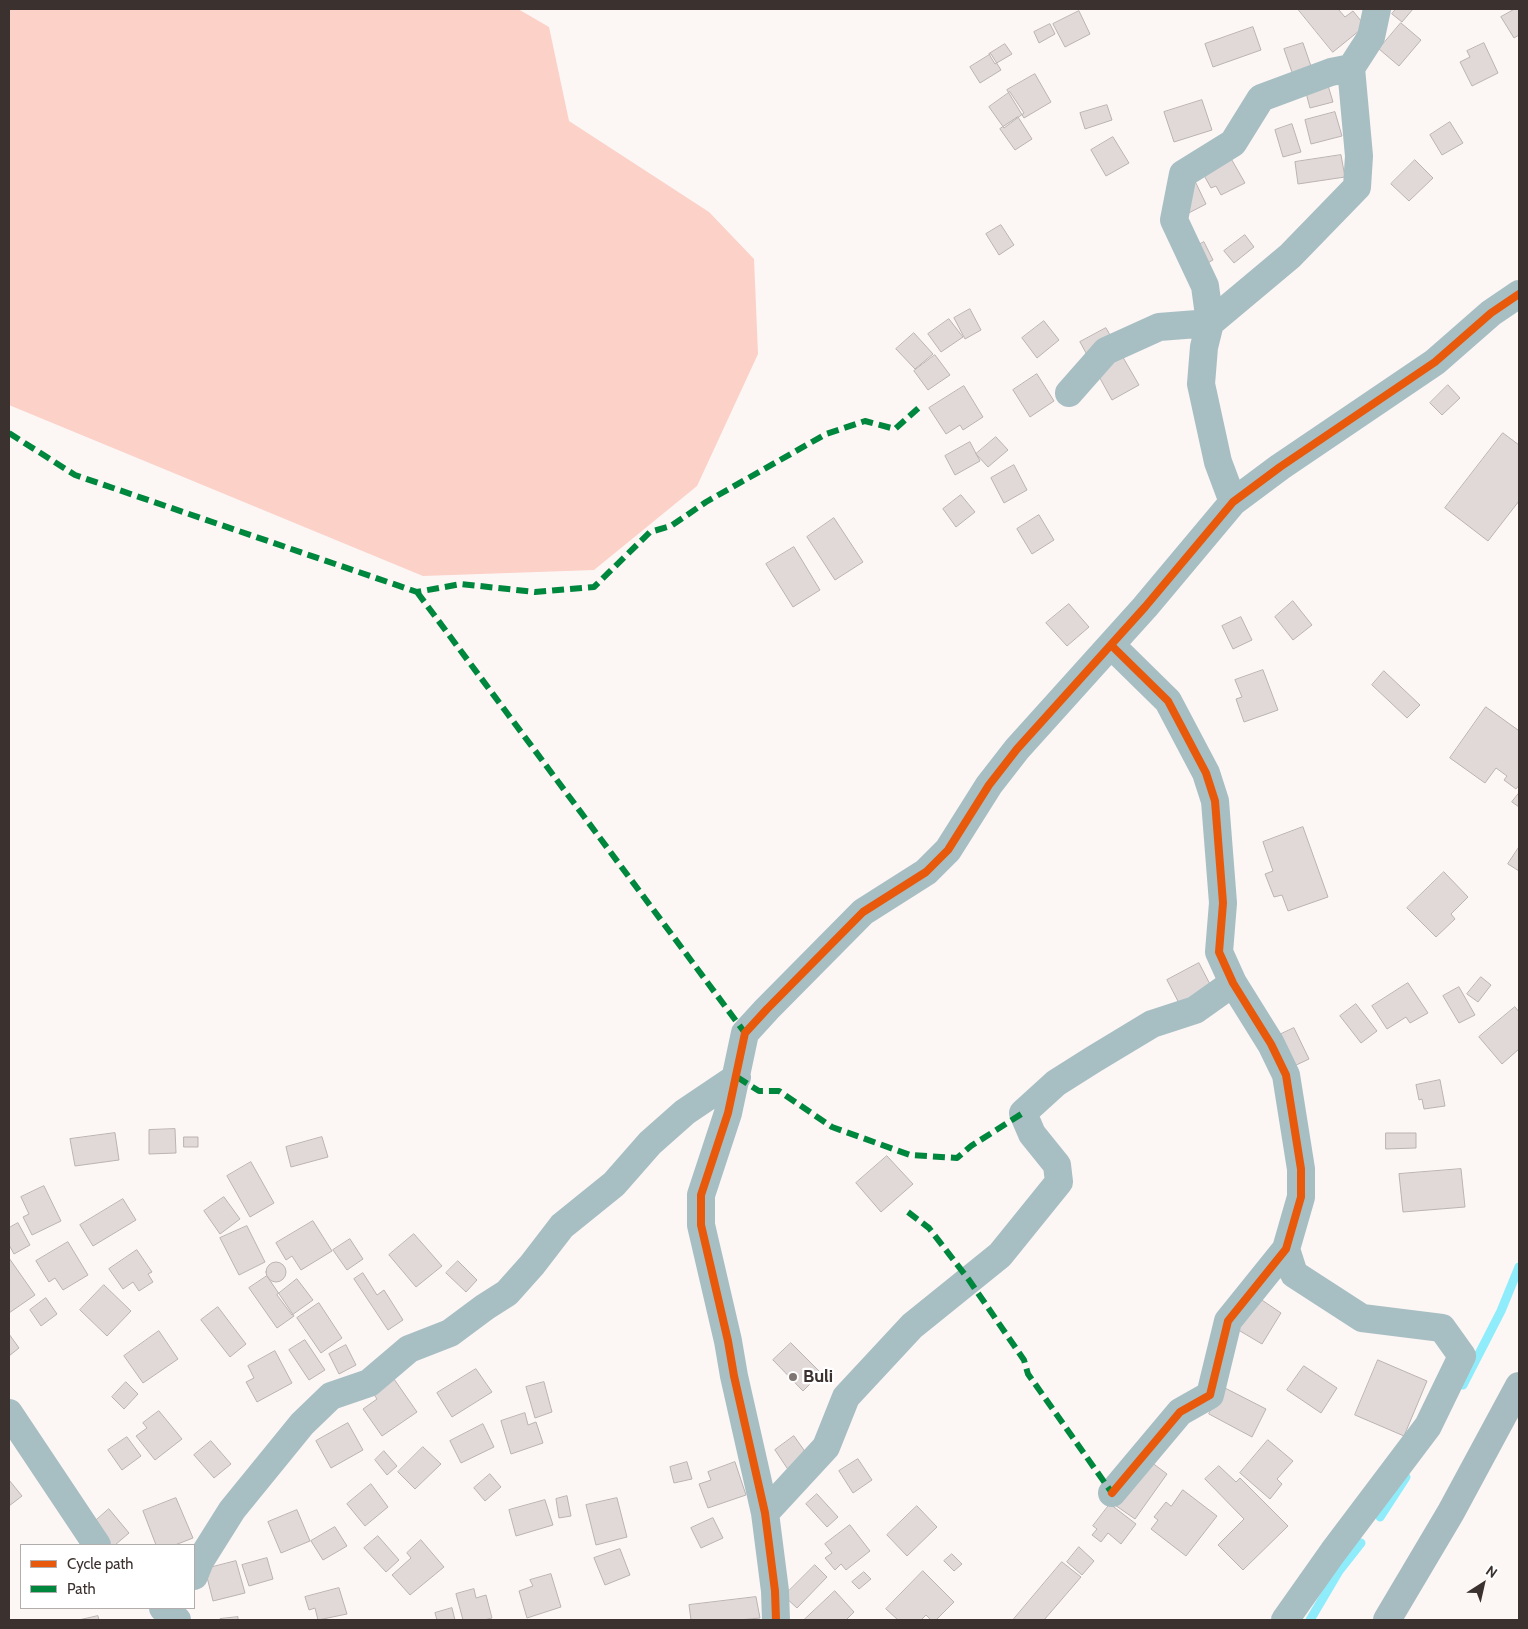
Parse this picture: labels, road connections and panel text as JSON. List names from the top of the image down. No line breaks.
{"places":["Buli"],"legend":["Cycle path","Path"],"north":"top right"}
